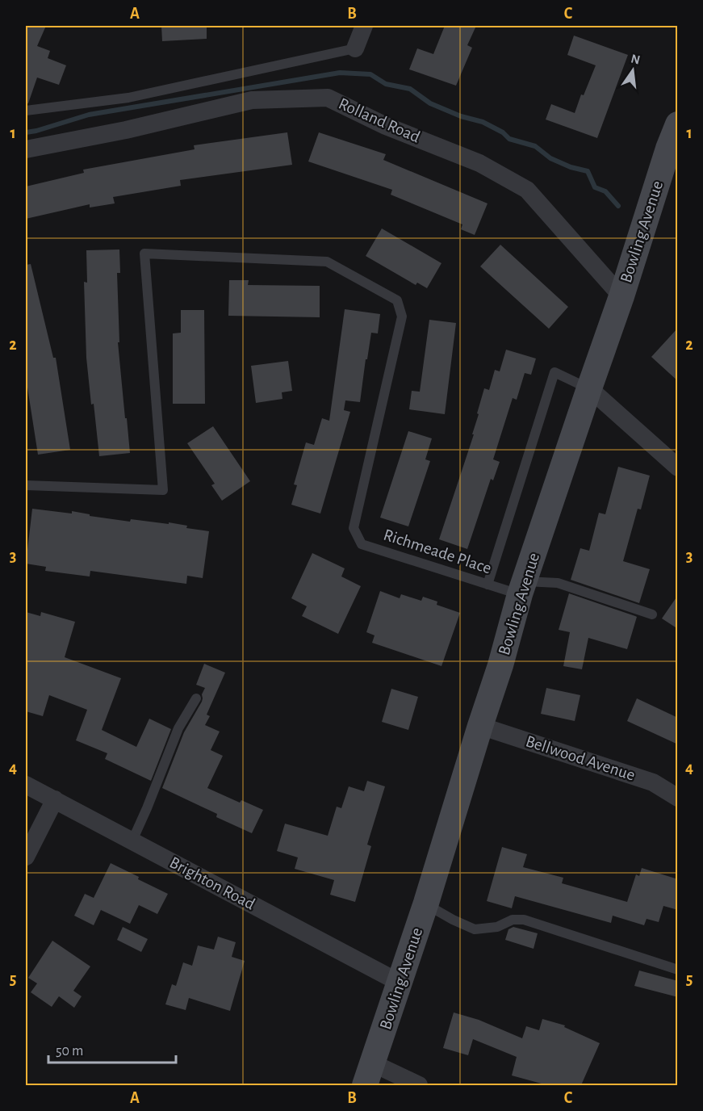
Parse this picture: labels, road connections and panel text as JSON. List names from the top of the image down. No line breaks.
{"streets":{"street":["Rolland Road","Bowling Avenue","Bellwood Avenue","Brighton Road"],"lane":["Richmeade Place"]},"crossings":[["Rolland Road","Bowling Avenue"],["Bowling Avenue","Richmeade Place"],["Bowling Avenue","Bellwood Avenue"],["Bowling Avenue","Brighton Road"]],"scale_bar":"50 m","north":"top","grid":{"columns":["A","B","C"],"rows":["1","2","3","4","5"]}}
